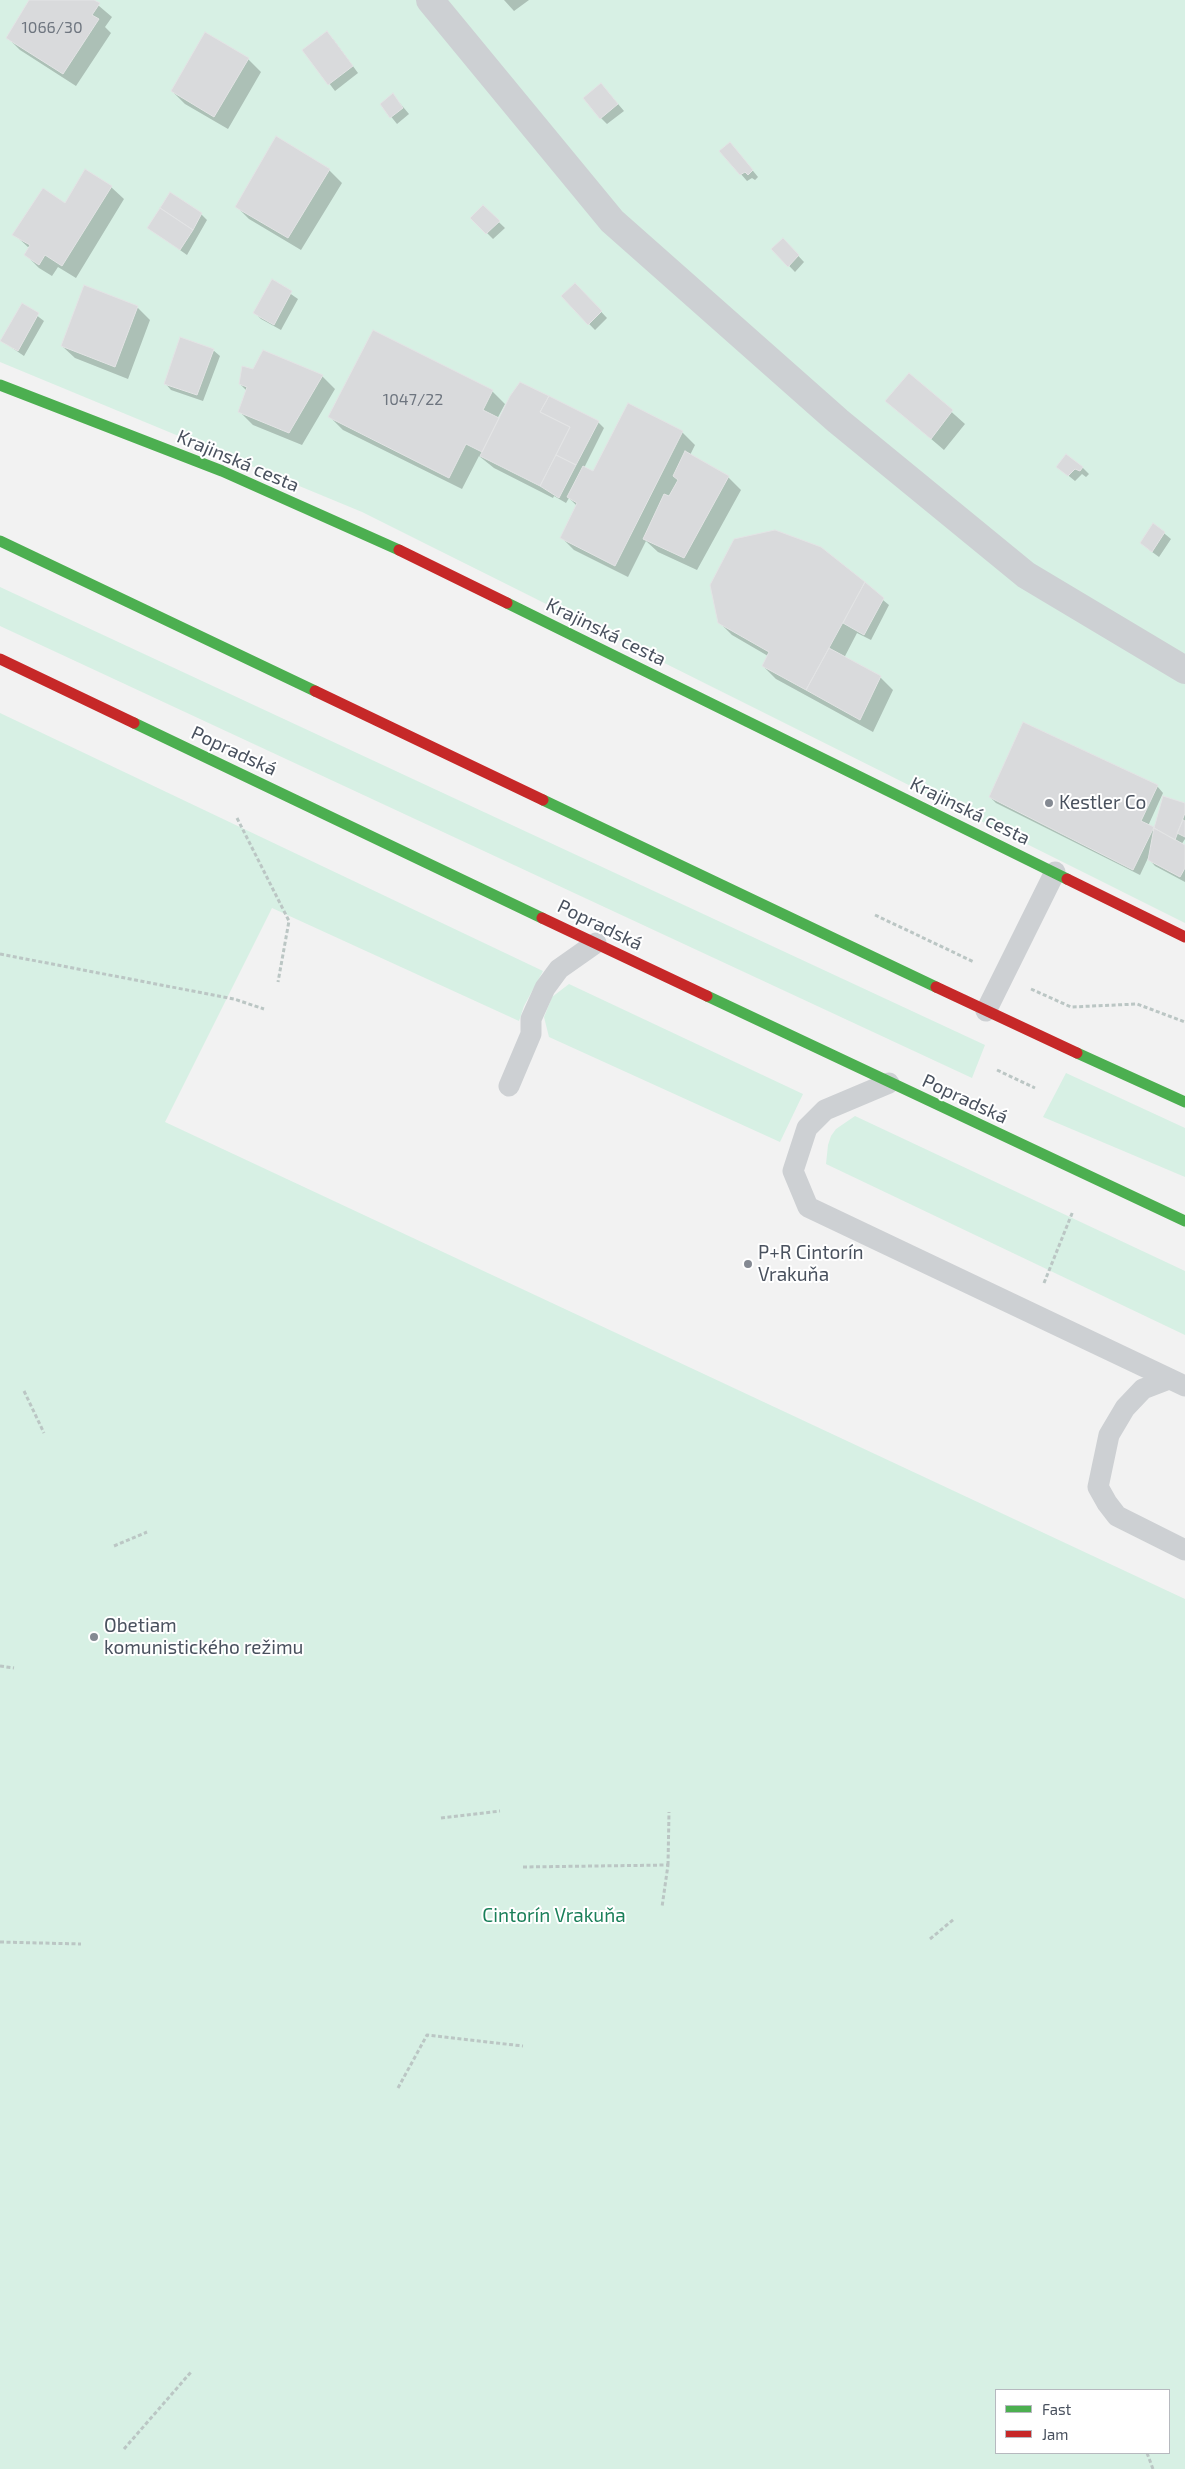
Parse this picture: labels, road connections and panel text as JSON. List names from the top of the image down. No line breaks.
{"streets":{"main road":["Krajinská cesta","Popradská"]},"parks":["Cintorín Vrakuňa"],"places":["Kestler Co","P+R Cintorín Vrakuňa","Obetiam komunistického režimu"],"house_numbers":["1066/30","1047/22"],"legend":["Fast","Jam"]}
